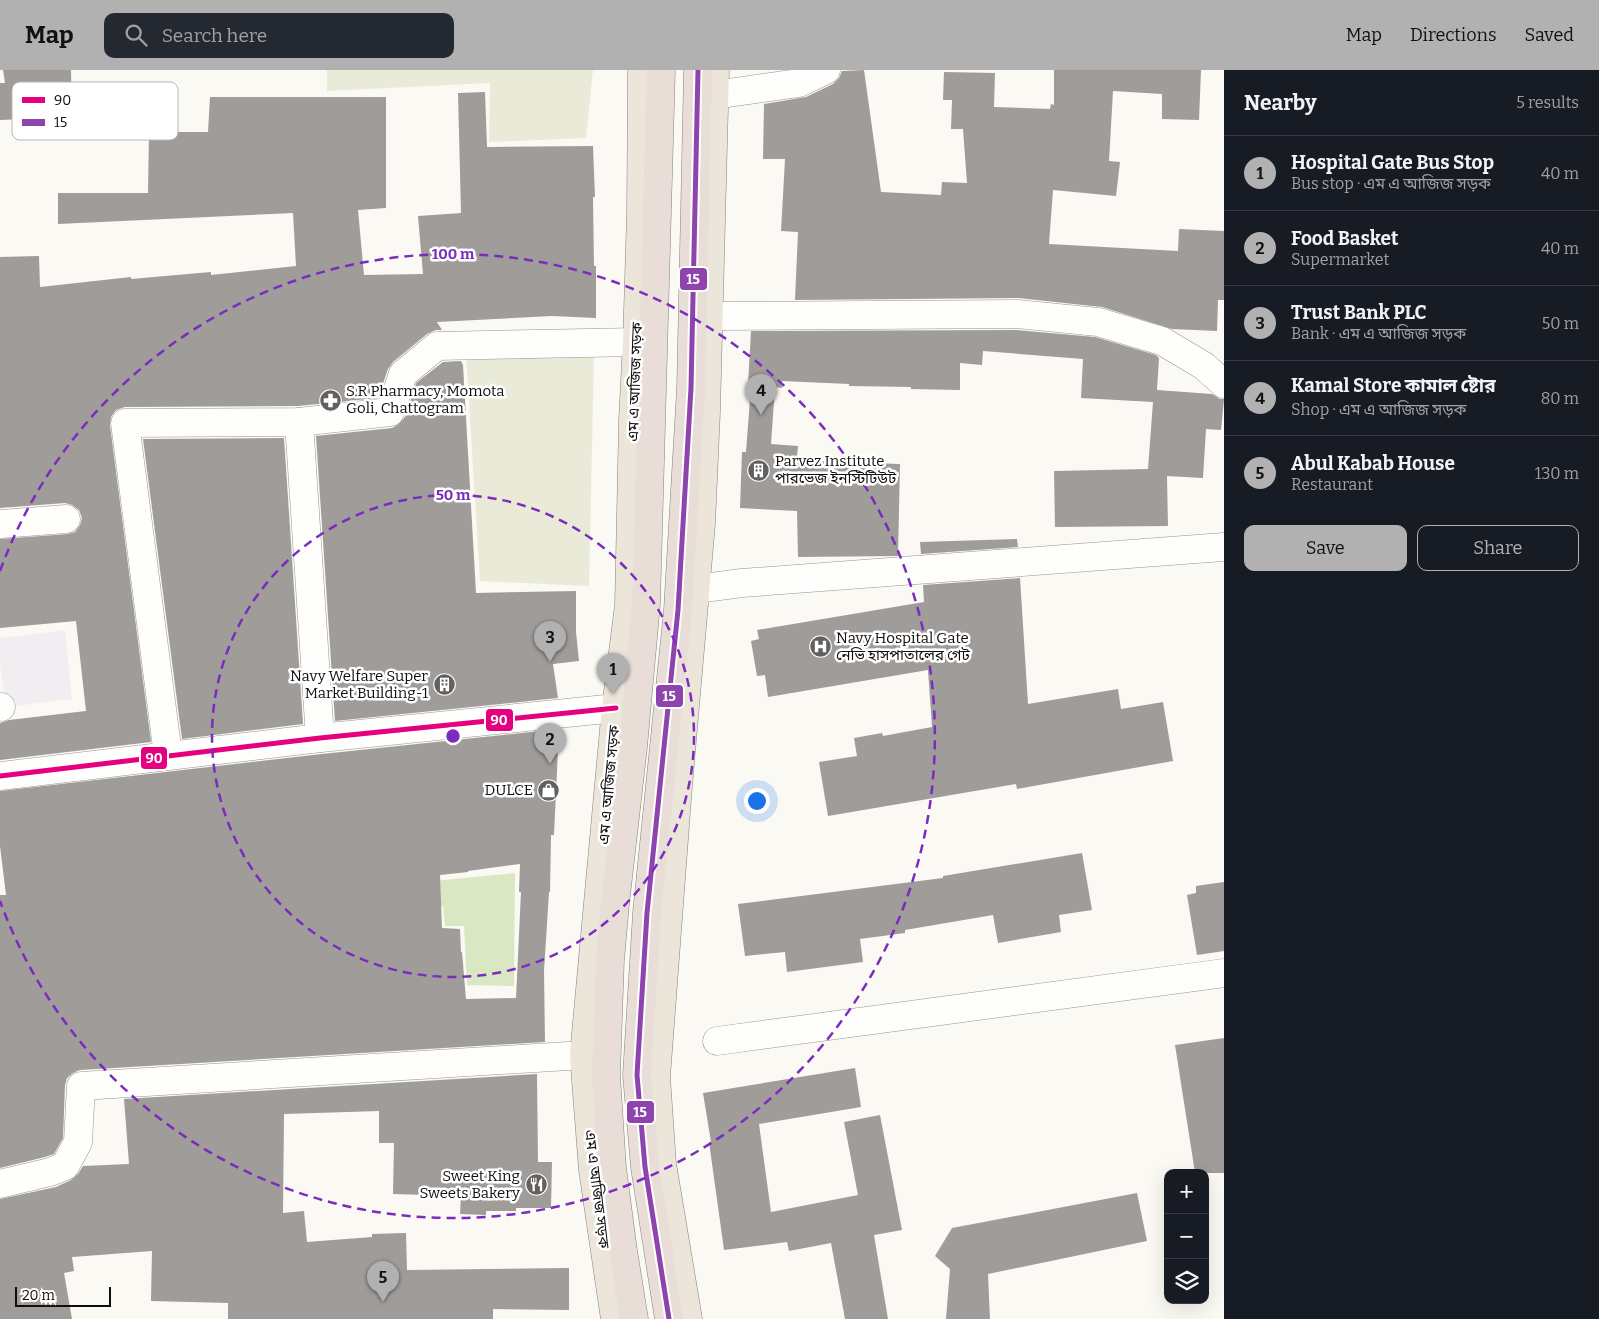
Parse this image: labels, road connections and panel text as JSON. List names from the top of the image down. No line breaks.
{"streets":{"main road":["এম এ আজিজ সড়ক"]},"places":{"pharmacy":["S.R Pharmacy, Momota Goli, Chattogram"],"building":["Parvez Institute পারভেজ ইনস্টিটিউট","Navy Welfare Super Market Building-1"],"hospital":["Navy Hospital Gate নেভি হাসপাতালের গেট"],"shop":["DULCE"],"restaurant":["Sweet King Sweets Bakery"]},"lines":["transit line 15","transit line 90"],"legend":["90","15"],"scale_bar":"20 m","page":{"header":"Map","search":"Search here","nav":["Map","Directions","Saved"],"heading":["Nearby","5 results"],"list":[{"mark":"1","name":"Hospital Gate Bus Stop","note":"Bus stop · এম এ আজিজ সড়ক","value":"40 m"},{"mark":"2","name":"Food Basket","note":"Supermarket","value":"40 m"},{"mark":"3","name":"Trust Bank PLC","note":"Bank · এম এ আজিজ সড়ক","value":"50 m"},{"mark":"4","name":"Kamal Store কামাল ষ্টোর","note":"Shop · এম এ আজিজ সড়ক","value":"80 m"},{"mark":"5","name":"Abul Kabab House","note":"Restaurant","value":"130 m"}],"pins":["4","3","1","2","5"],"buttons":["Save","Share"],"map_buttons":["+","−"],"scale":"20 m"},"rings":["100 m","50 m"]}
